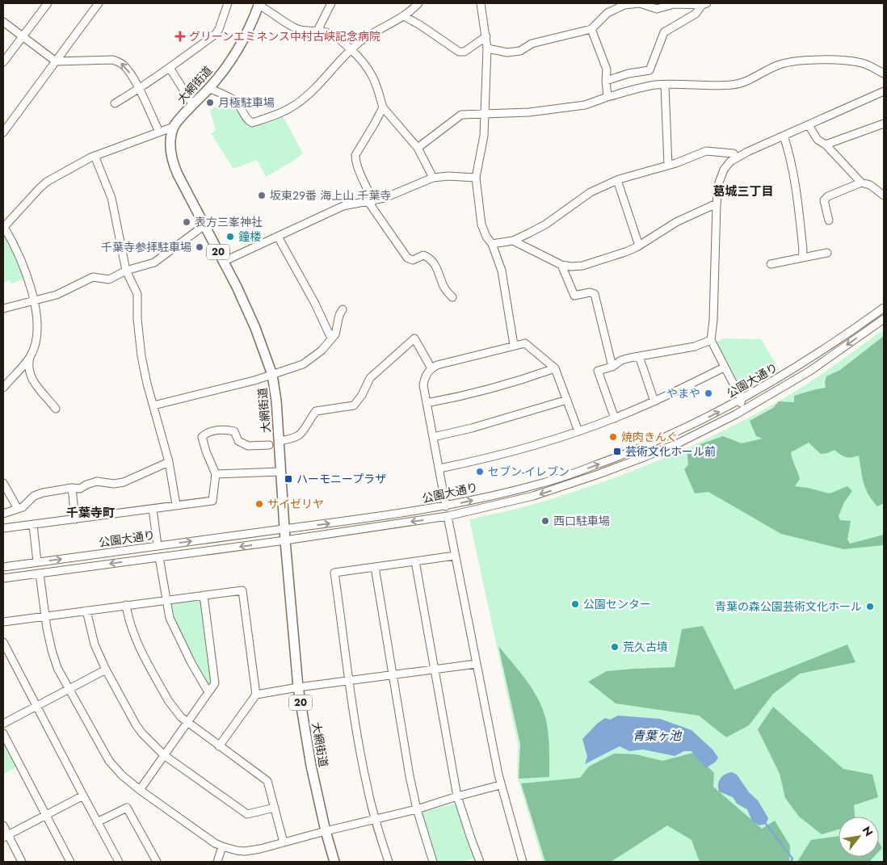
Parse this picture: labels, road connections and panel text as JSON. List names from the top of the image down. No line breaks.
{"streets":{"main road":["大網街道","20"],"street":["公園大通り"]},"crossings":[["大網街道","公園大通り"]],"districts":["葛城三丁目","千葉寺町"],"water":["青葉ヶ池"],"places":{"health":["グリーンエミネンス中村古峡記念病院"],"other":["月極駐車場","坂東29番 海上山 千葉寺","表方三峯神社","鐘楼","千葉寺参拝駐車場","やまや","焼肉きんぐ","セブン-イレブン","サイゼリヤ","西口駐車場","公園センター","青葉の森公園芸術文化ホール","荒久古墳"],"transit":["芸術文化ホール前","ハーモニープラザ"]},"north":"top right"}
